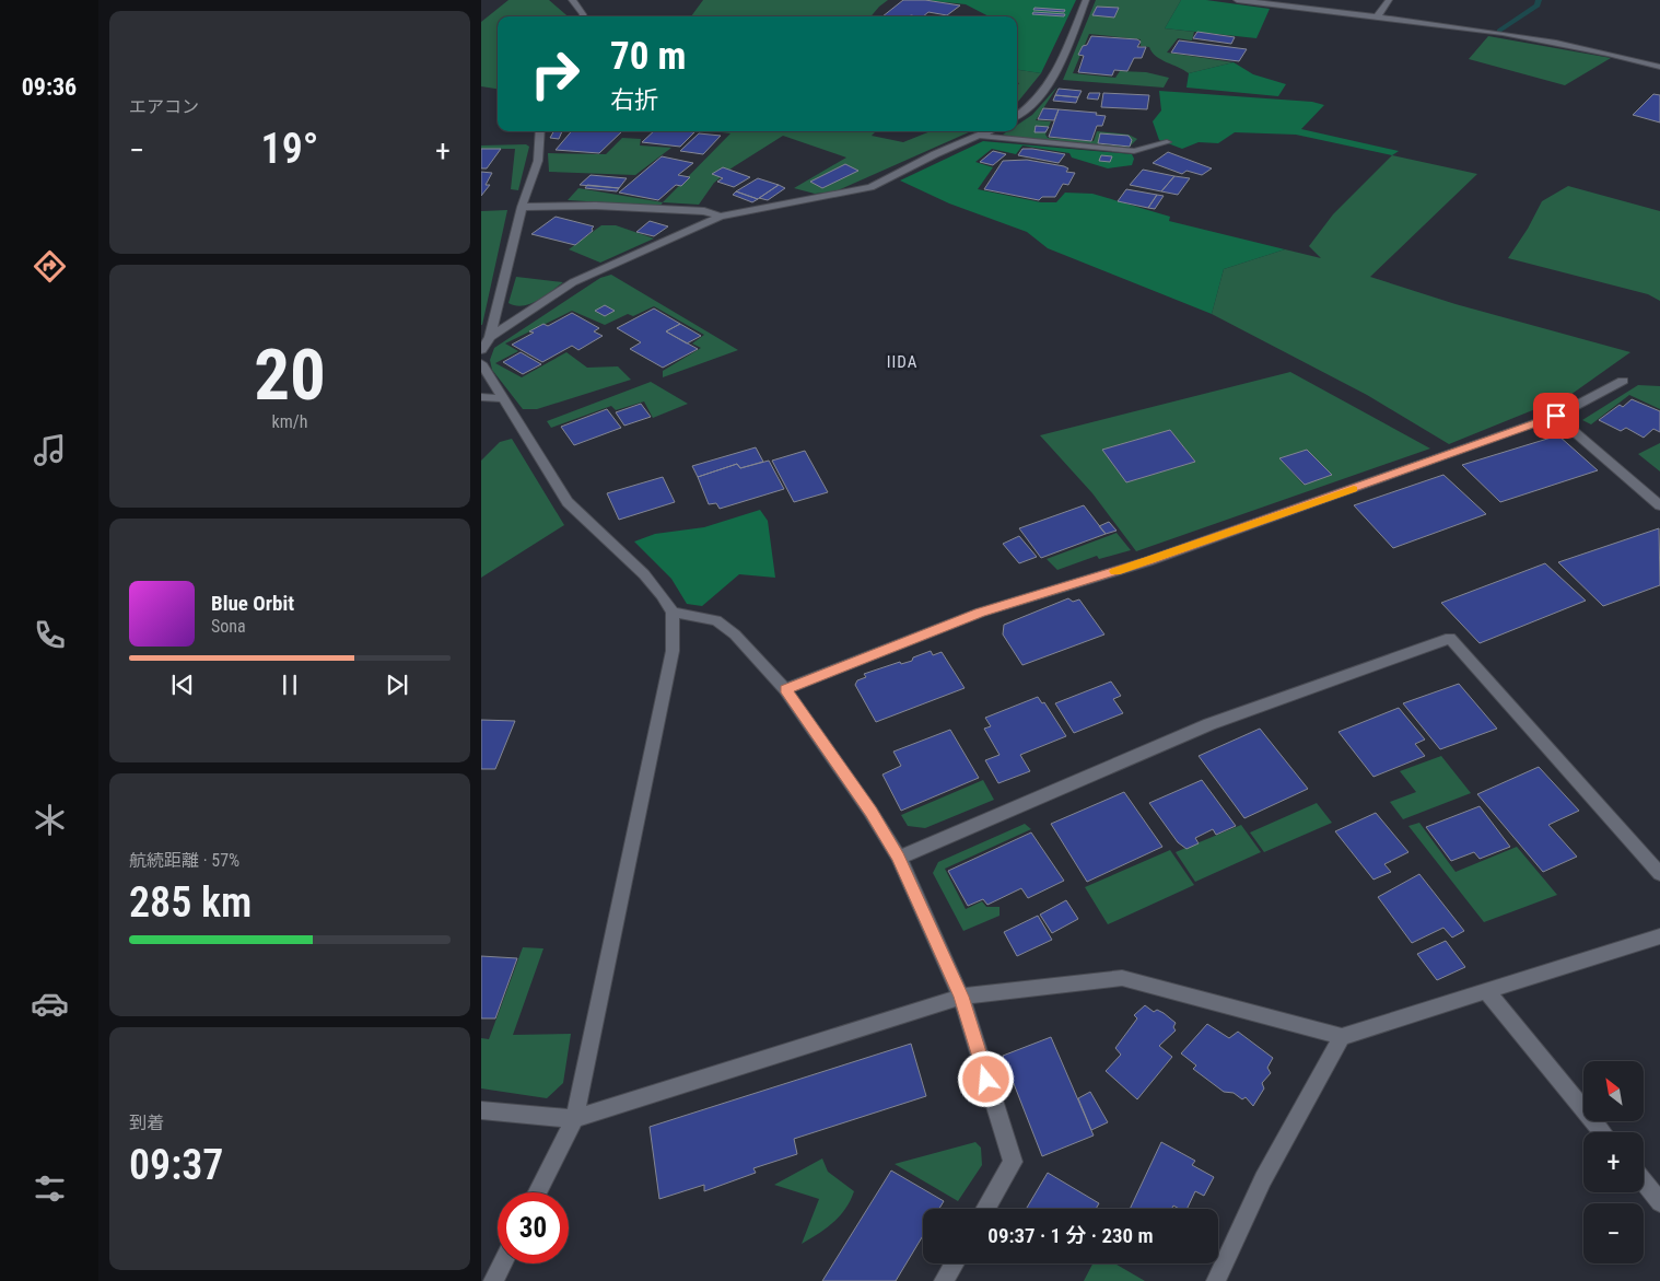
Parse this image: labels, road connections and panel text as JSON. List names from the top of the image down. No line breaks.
{"districts":["IIDA"],"north":"top left","page":{"tabs":"09:36","tile":["エアコン",["20","km/h"],["航続距離 · 57%","285 km"],["到着","09:37"]],"turn":["70 m","右折"],"heat":["−","19°","+"],"song":["Blue Orbit","Sona"],"map_buttons":["+","−"],"limit":"30","trip":"09:37 · 1 分 · 230 m"}}
